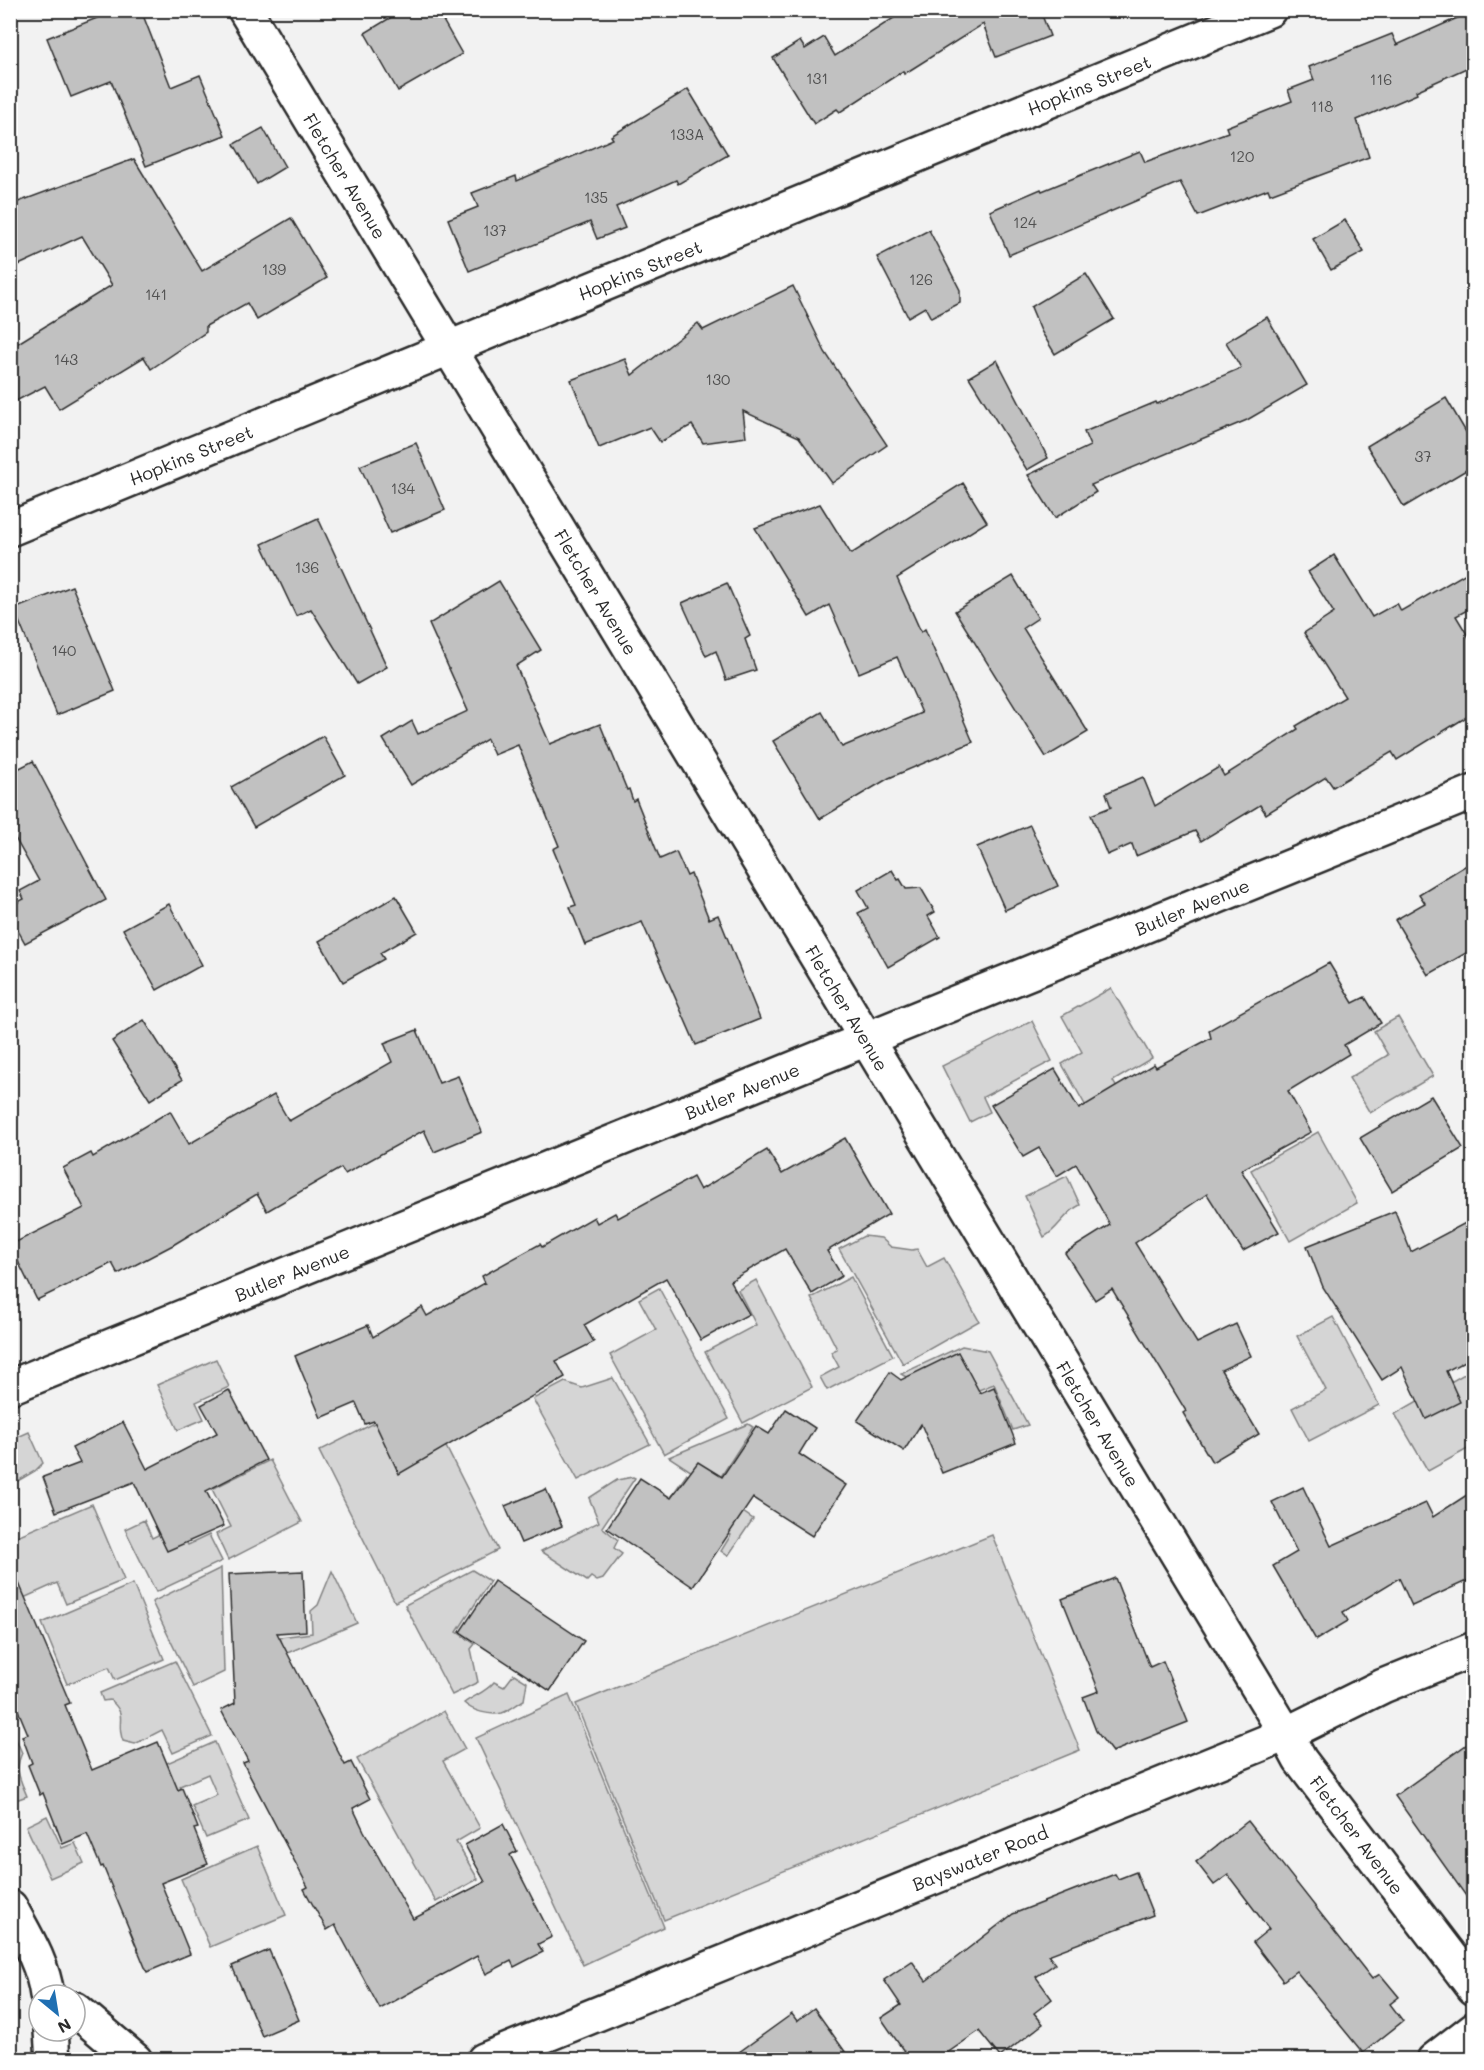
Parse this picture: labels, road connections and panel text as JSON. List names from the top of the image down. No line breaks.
{"streets":{"street":["Hopkins Street","Fletcher Avenue","Butler Avenue","Bayswater Road"]},"crossings":[["Hopkins Street","Fletcher Avenue"],["Fletcher Avenue","Butler Avenue"],["Fletcher Avenue","Bayswater Road"]],"house_numbers":["131","116","118","133A","120","135","124","137","139","126","141","143","130","37","134","136","140"],"north":"bottom right"}
